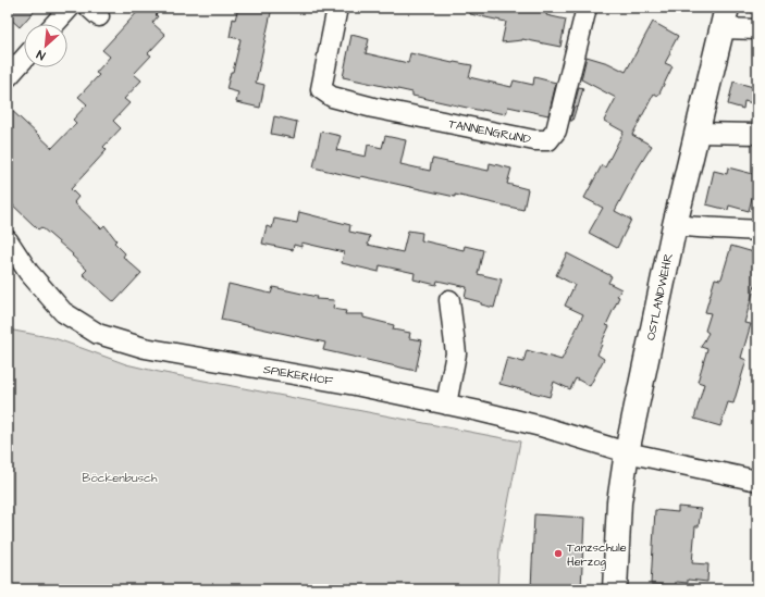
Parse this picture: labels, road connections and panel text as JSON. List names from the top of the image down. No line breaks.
{"streets":{"street":["TANNENGRUND","OSTLANDWEHR","SPIEKERHOF"]},"crossings":[["OSTLANDWEHR","SPIEKERHOF"]],"parks":["Böckenbusch"],"places":["Tanzschule Herzog"],"north":"bottom left"}
